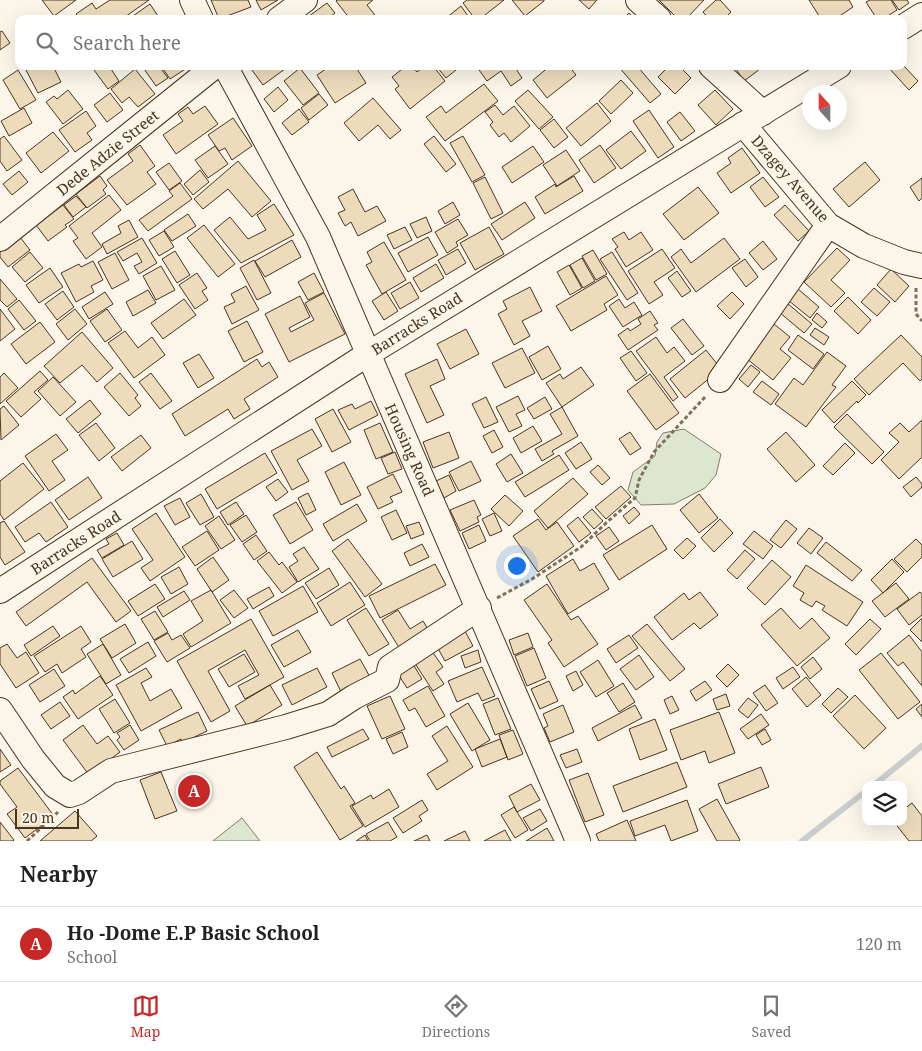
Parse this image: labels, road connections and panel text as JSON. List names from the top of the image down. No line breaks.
{"streets":{"street":["Dede Adzie Street","Dzagey Avenue","Barracks Road","Housing Road"]},"crossings":[["Dzagey Avenue","Barracks Road"],["Barracks Road","Housing Road"]],"scale_bar":"20 m","north":"top","page":{"search":"Search here","pins":"A","scale":"20 m","heading":"Nearby","list":[{"mark":"A","name":"Ho -Dome E.P Basic School","note":"School","value":"120 m"}],"nav":["Map","Directions","Saved"]}}
